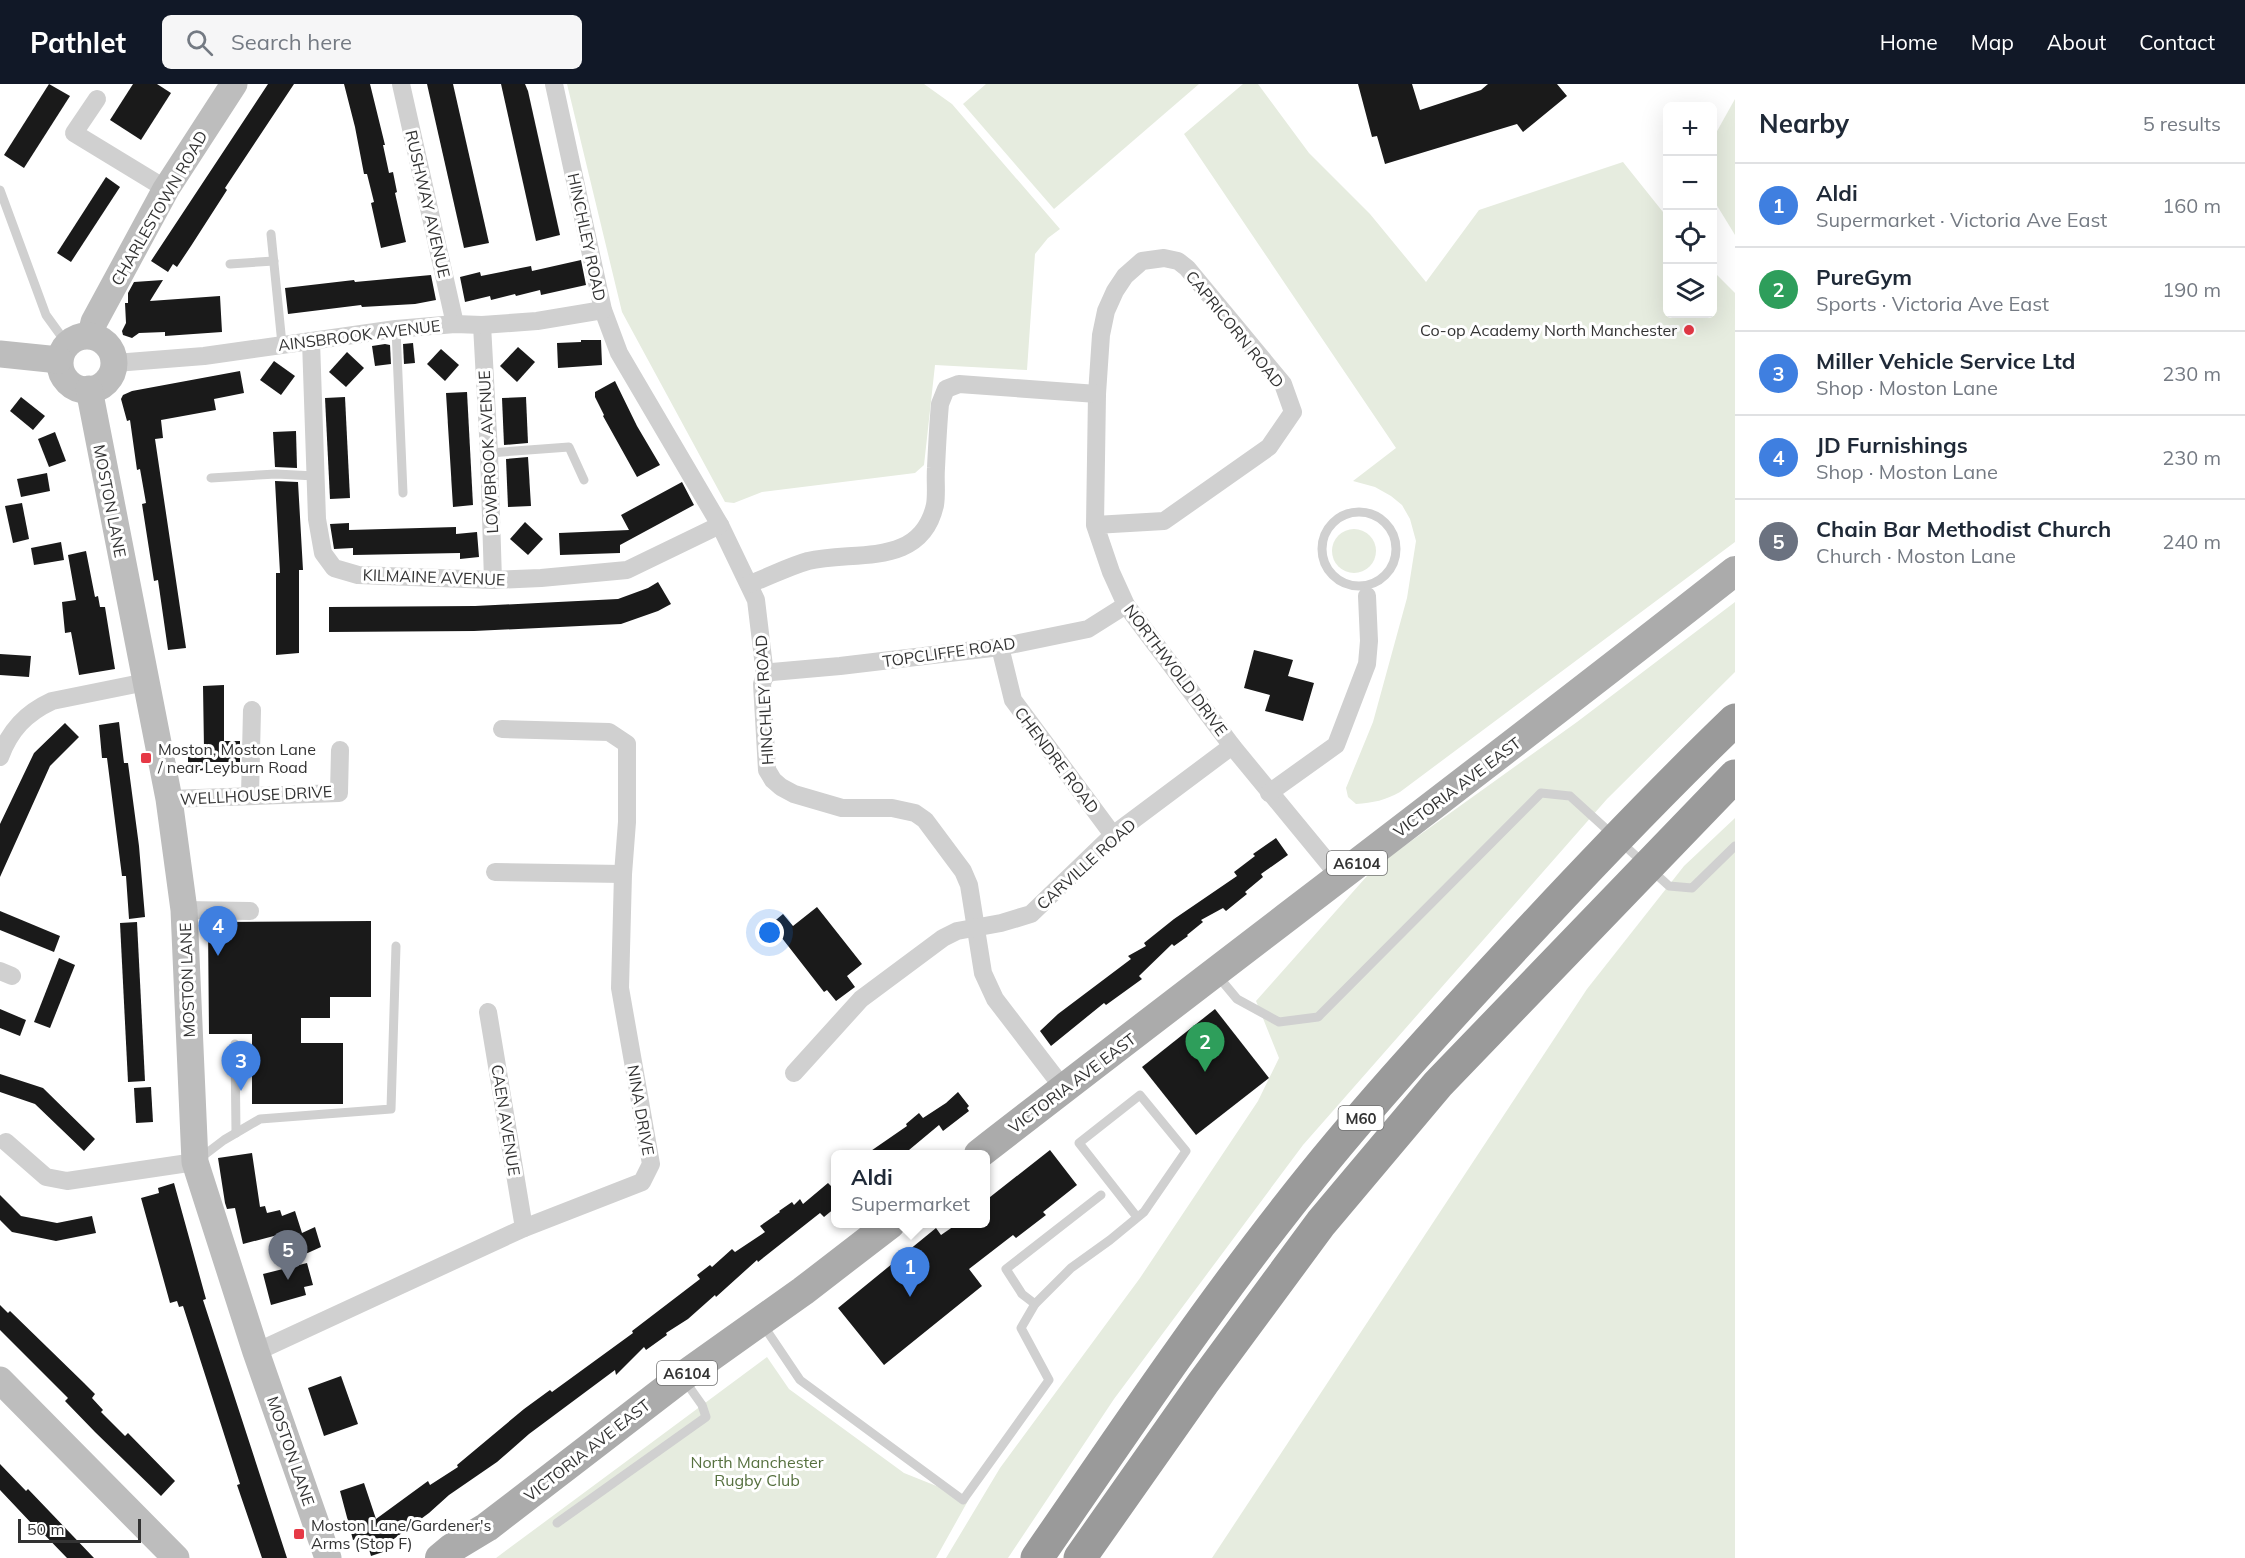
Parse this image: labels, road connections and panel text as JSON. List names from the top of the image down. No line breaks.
{"streets":{"highway":["M60"],"main road":["VICTORIA AVE EAST","A6104"],"street":["RUSHWAY AVENUE","CHARLESTOWN ROAD","HINCHLEY ROAD","CAPRICORN ROAD","AINSBROOK AVENUE","LOWBROOK AVENUE","MOSTON LANE","KILMAINE AVENUE","TOPCLIFFE ROAD","NORTHWOLD DRIVE","CHENDRE ROAD","WELLHOUSE DRIVE","CARVILLE ROAD","NINA DRIVE","CAEN AVENUE"]},"crossings":[["RUSHWAY AVENUE","AINSBROOK AVENUE"],["CHARLESTOWN ROAD","AINSBROOK AVENUE"],["CHARLESTOWN ROAD","MOSTON LANE"],["HINCHLEY ROAD","AINSBROOK AVENUE"],["HINCHLEY ROAD","KILMAINE AVENUE"],["HINCHLEY ROAD","TOPCLIFFE ROAD"],["HINCHLEY ROAD","VICTORIA AVE EAST"],["HINCHLEY ROAD","CARVILLE ROAD"],["CAPRICORN ROAD","NORTHWOLD DRIVE"],["AINSBROOK AVENUE","LOWBROOK AVENUE"],["AINSBROOK AVENUE","MOSTON LANE"],["AINSBROOK AVENUE","KILMAINE AVENUE"],["LOWBROOK AVENUE","KILMAINE AVENUE"],["MOSTON LANE","WELLHOUSE DRIVE"],["MOSTON LANE","NINA DRIVE"],["TOPCLIFFE ROAD","NORTHWOLD DRIVE"],["TOPCLIFFE ROAD","CHENDRE ROAD"],["NORTHWOLD DRIVE","VICTORIA AVE EAST"],["NORTHWOLD DRIVE","CARVILLE ROAD"],["CHENDRE ROAD","CARVILLE ROAD"],["VICTORIA AVE EAST","A6104"],["NINA DRIVE","CAEN AVENUE"]],"parks":["North Manchester Rugby Club"],"places":{"other":["Co-op Academy North Manchester"],"transit":["Moston, Moston Lane / near Leyburn Road","Moston Lane/Gardener's Arms (Stop F)"]},"scale_bar":"50 m","page":{"header":"Pathlet","search":"Search here","nav":["Home","Map","About","Contact"],"heading":["Nearby","5 results"],"map_buttons":["+","−"],"list":[{"mark":"1","name":"Aldi","note":"Supermarket · Victoria Ave East","value":"160 m"},{"mark":"2","name":"PureGym","note":"Sports · Victoria Ave East","value":"190 m"},{"mark":"3","name":"Miller Vehicle Service Ltd","note":"Shop · Moston Lane","value":"230 m"},{"mark":"4","name":"JD Furnishings","note":"Shop · Moston Lane","value":"230 m"},{"mark":"5","name":"Chain Bar Methodist Church","note":"Church · Moston Lane","value":"240 m"}],"pins":["4","2","3","5","1"],"popup":["Aldi","Supermarket"],"scale":"50 m"}}
